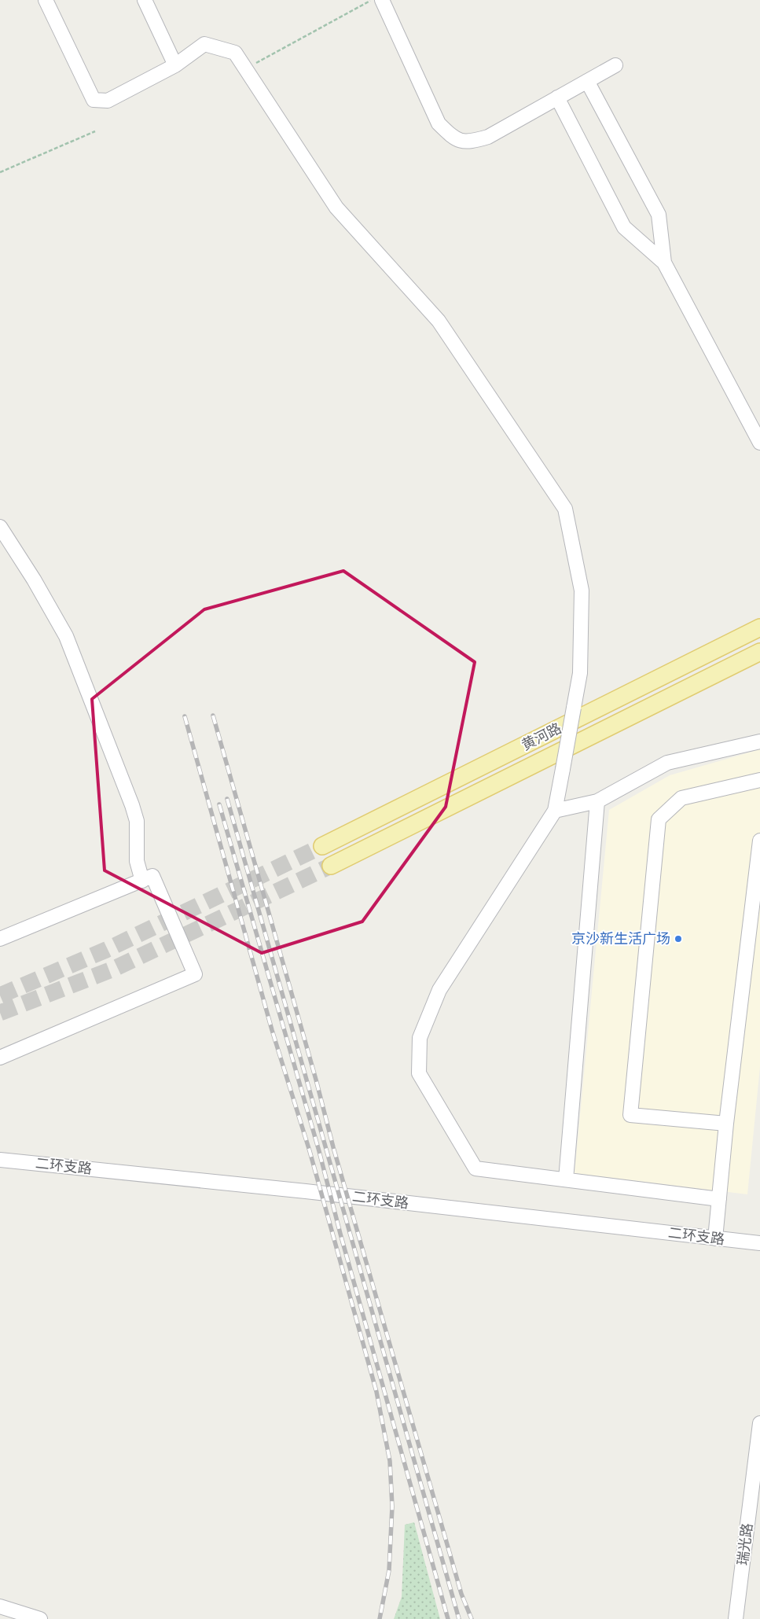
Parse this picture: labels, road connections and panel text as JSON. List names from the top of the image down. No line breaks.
{"streets":{"main road":["黄河路"],"street":["二环支路","瑞光路"]},"places":["京沙新生活广场"]}
